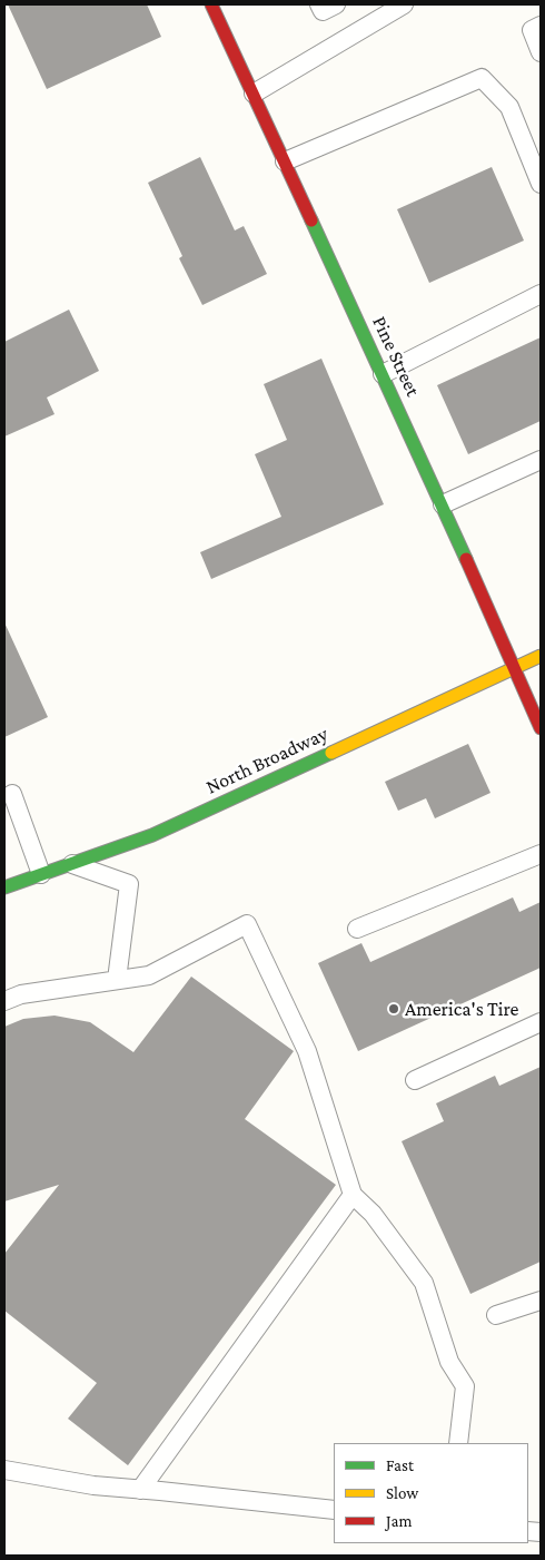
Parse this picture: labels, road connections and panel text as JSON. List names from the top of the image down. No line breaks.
{"streets":{"street":["Pine Street","North Broadway"]},"crossings":[["Pine Street","North Broadway"]],"places":["America's Tire"],"legend":["Fast","Slow","Jam"]}
